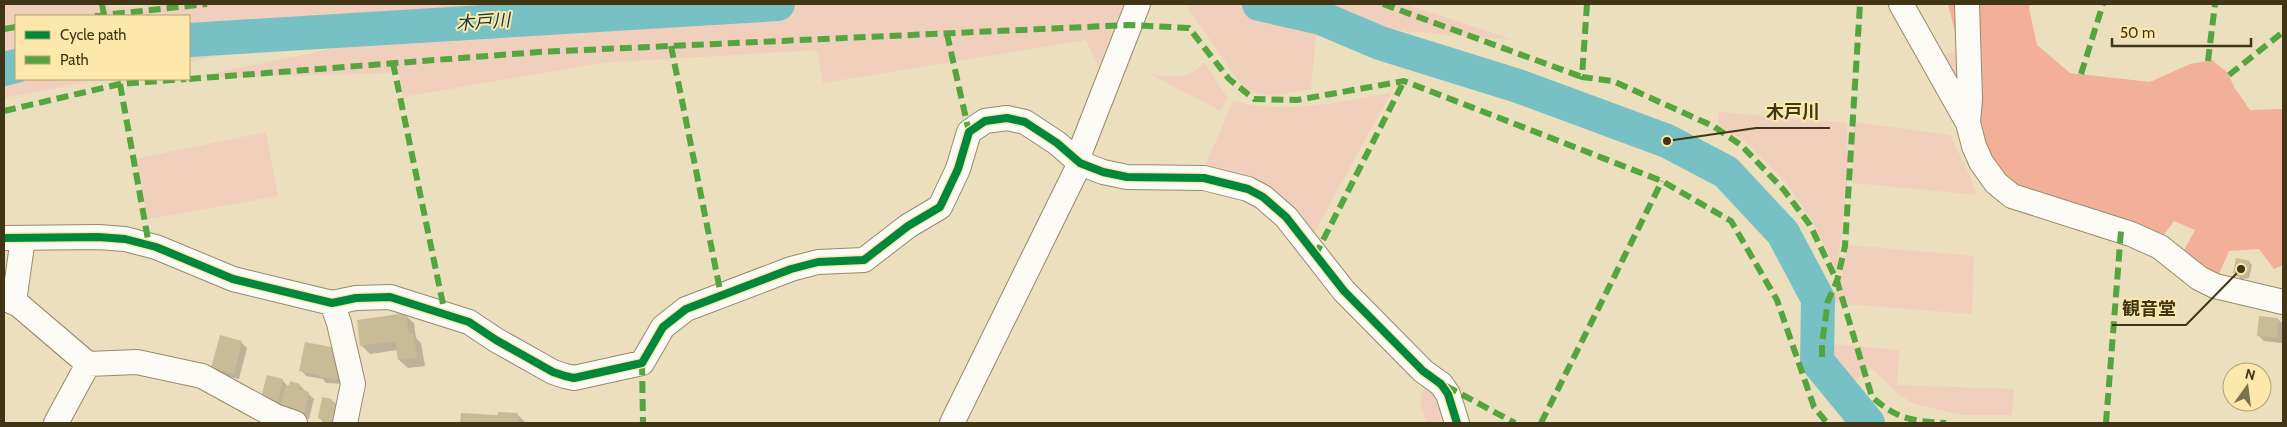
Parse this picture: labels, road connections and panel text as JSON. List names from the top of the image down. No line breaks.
{"water":["木戸川"],"places":["木戸川","観音堂"],"legend":["Cycle path","Path"],"scale_bar":"50 m","north":"top"}
